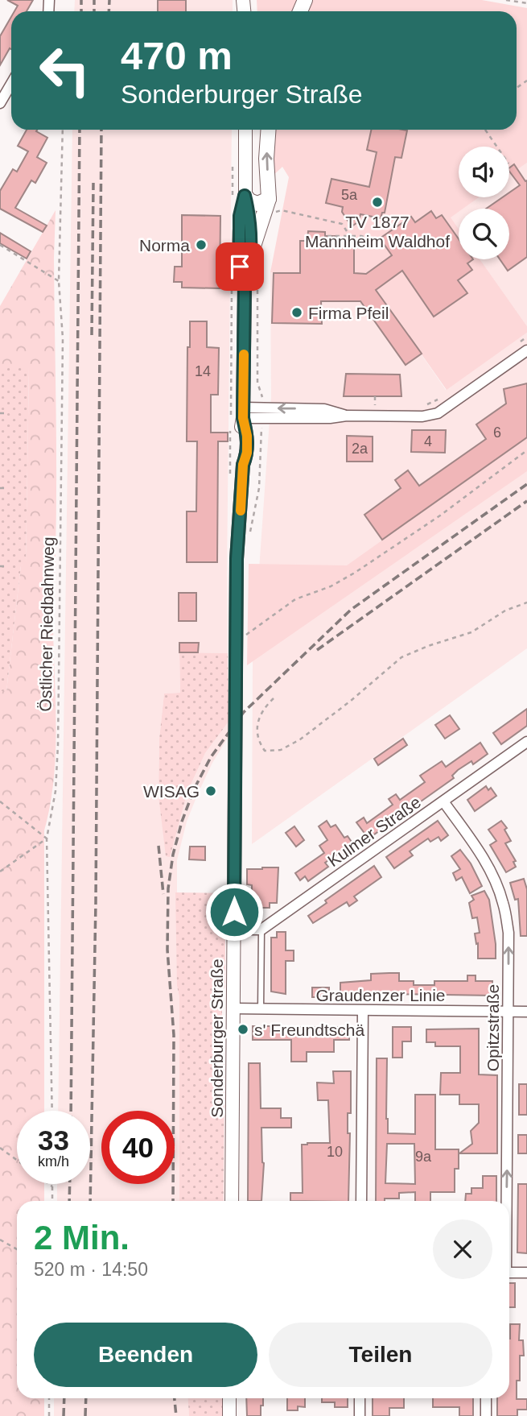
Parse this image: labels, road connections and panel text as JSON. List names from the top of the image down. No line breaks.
{"streets":{"street":["Kulmer Straße","Graudenzer Linie","Opitzstraße","Sonderburger Straße"],"path":["Östlicher Riedbahnweg"]},"crossings":[["Kulmer Straße","Opitzstraße"],["Graudenzer Linie","Opitzstraße"],["Graudenzer Linie","Sonderburger Straße"]],"one_way":["Opitzstraße"],"places":["TV 1877 Mannheim Waldhof","Norma","Firma Pfeil","WISAG","s' Freundtschä"],"house_numbers":["5a","14","6","4","2a","10","9a"],"page":{"turn":["470 m","Sonderburger Straße"],"speed":"33 km/h","limit":"40","heading":["2 Min.","520 m · 14:50"],"buttons":["Beenden","Teilen"]}}
